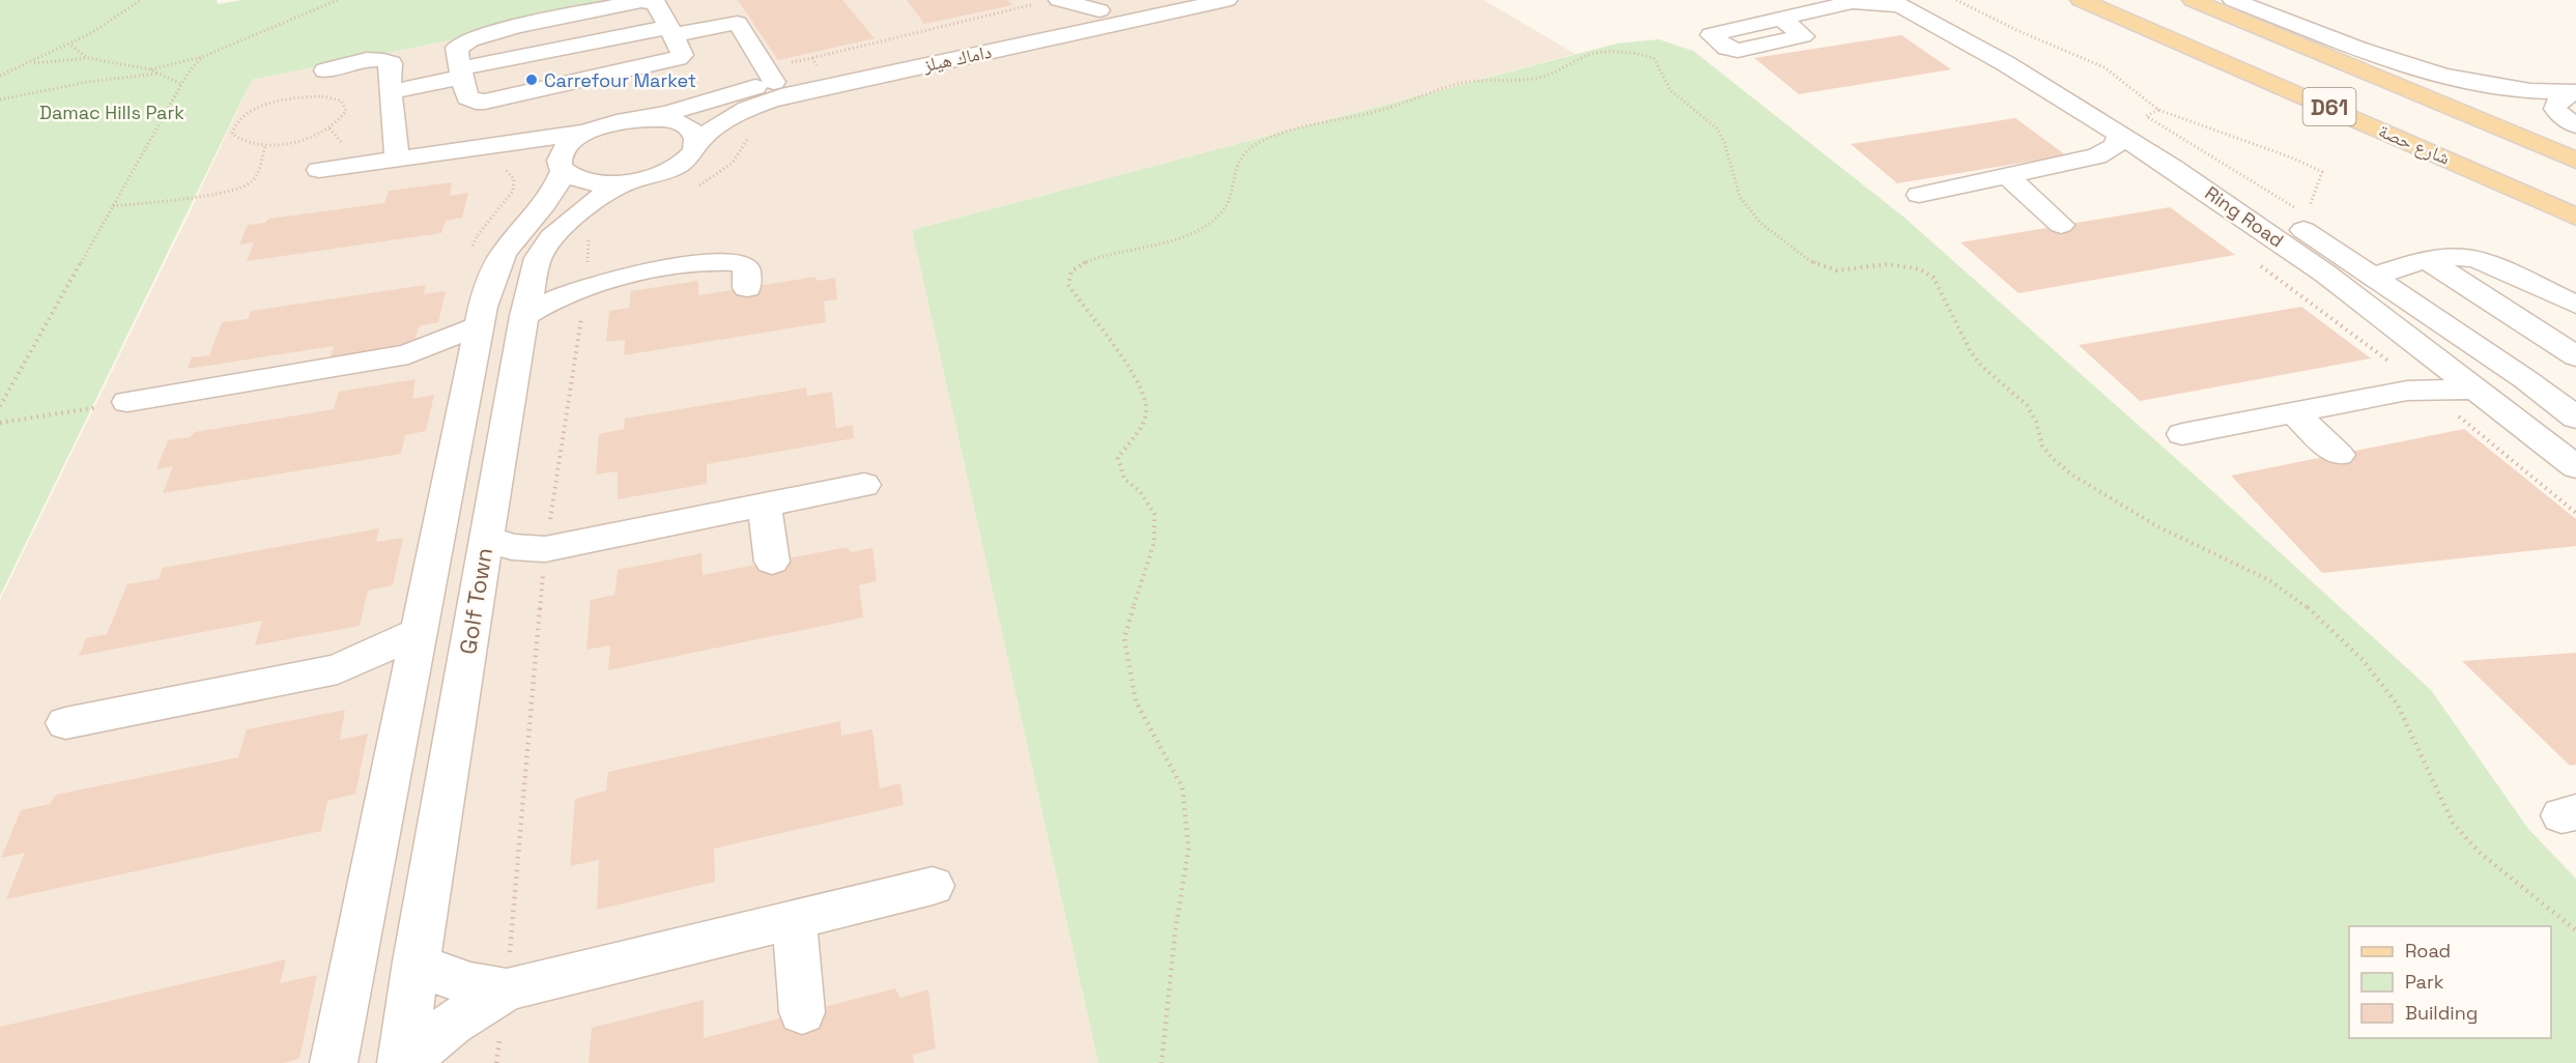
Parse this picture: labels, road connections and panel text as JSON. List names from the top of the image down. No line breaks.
{"streets":{"main road":["D61","شارع حصة"],"street":["داماك هيلز","Ring Road","Golf Town"]},"crossings":[["داماك هيلز","Golf Town"]],"parks":["Damac Hills Park"],"places":["Carrefour Market"],"legend":["Road","Park","Building"]}
